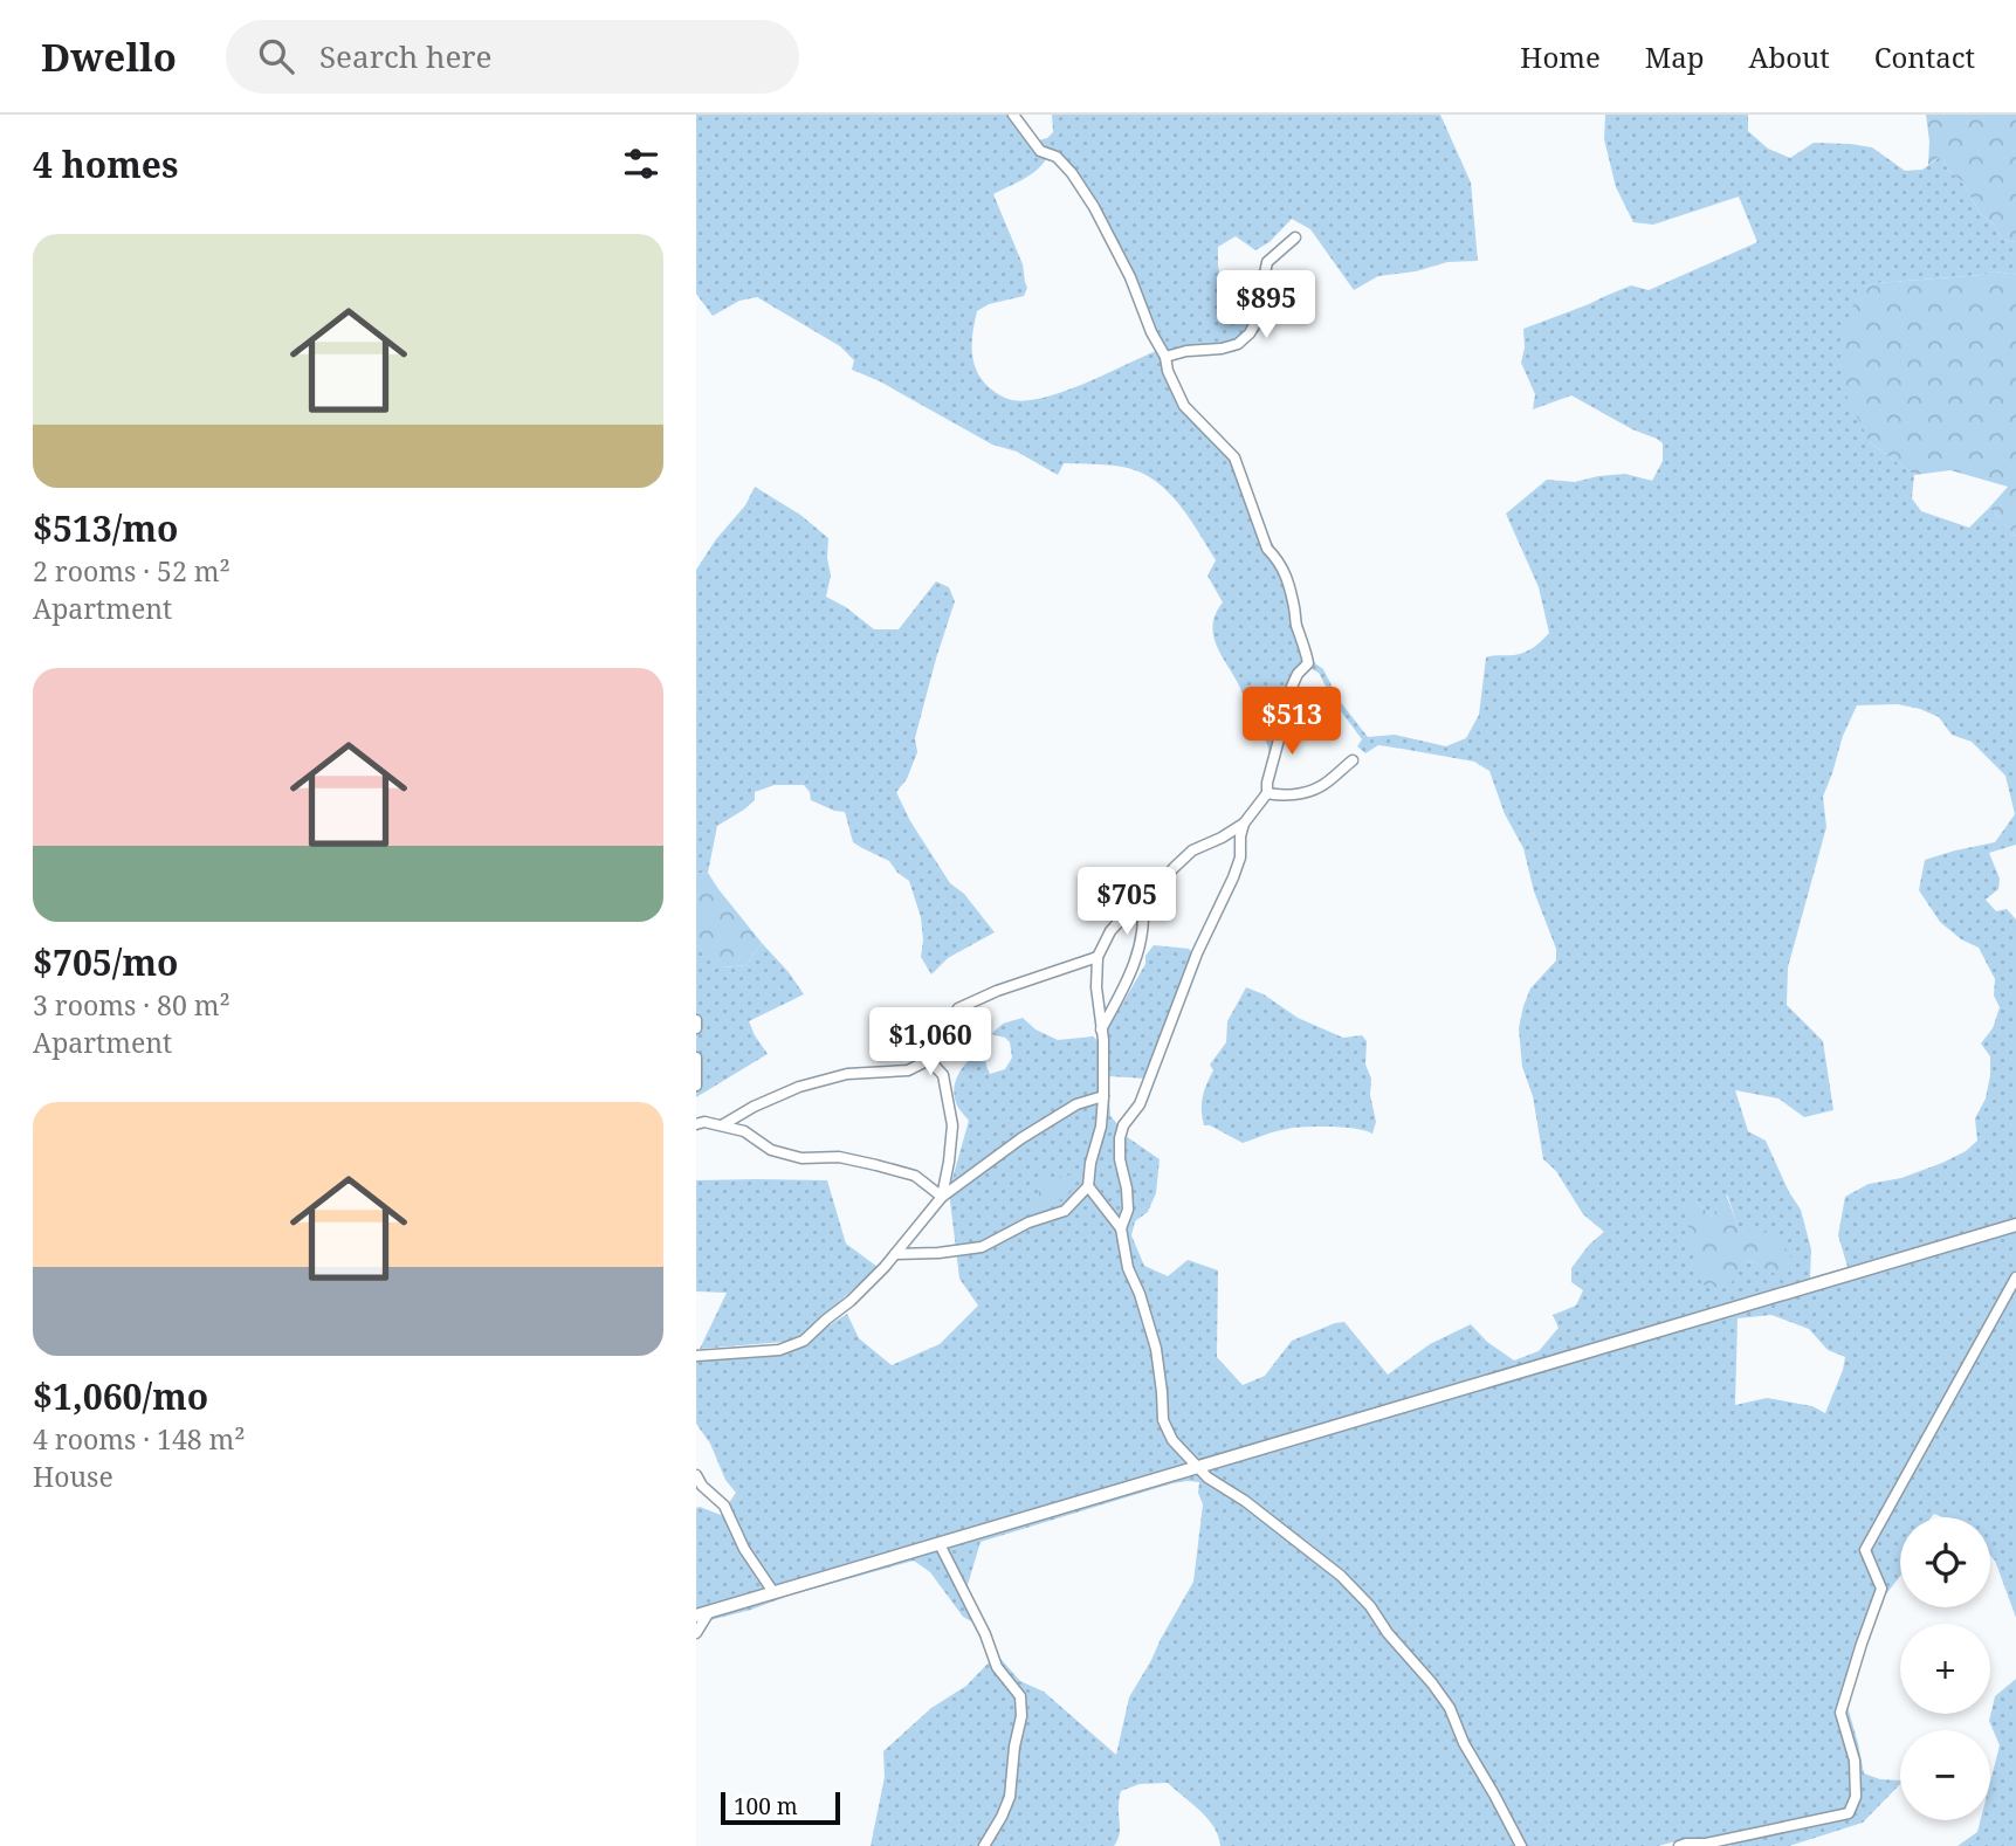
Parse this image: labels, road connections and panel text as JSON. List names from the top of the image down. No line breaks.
{"scale_bar":"100 m","page":{"header":"Dwello","search":"Search here","nav":["Home","Map","About","Contact"],"heading":"4 homes","list":[{"name":"$513/mo","note":"2 rooms · 52 m² · Apartment"},{"name":"$705/mo","note":"3 rooms · 80 m² · Apartment"},{"name":"$1,060/mo","note":"4 rooms · 148 m² · House"}],"price":["$895","$513","$705","$1,060"],"map_buttons":["+","−"],"scale":"100 m"}}
